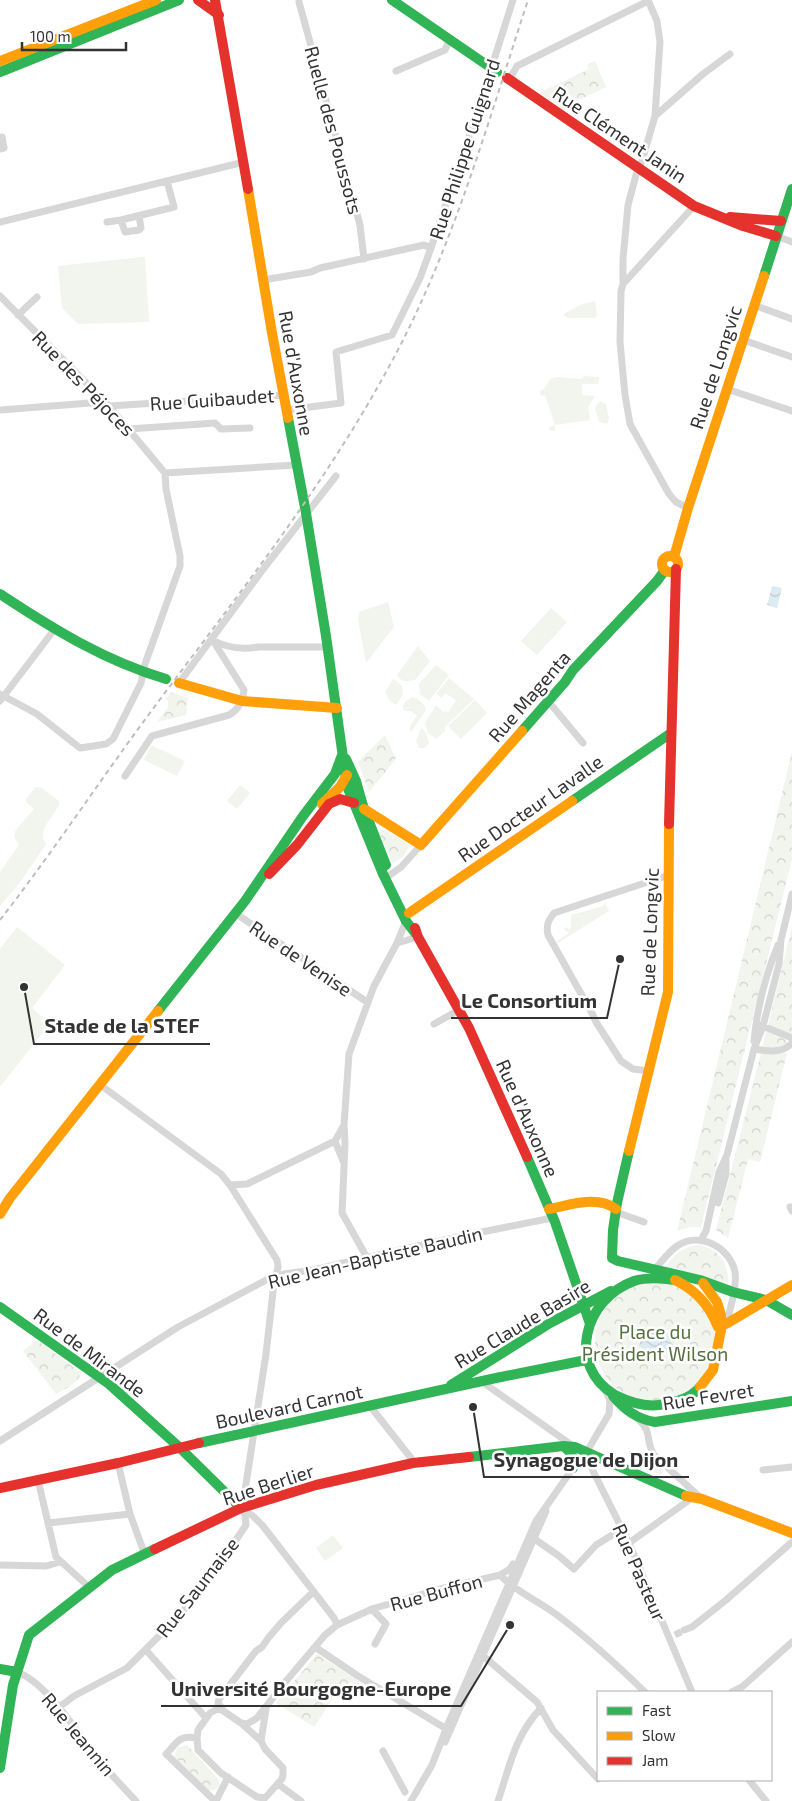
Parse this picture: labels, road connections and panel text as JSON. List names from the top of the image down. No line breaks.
{"streets":{"street":["Ruelle des Poussots","Rue Clément Janin","Rue Philippe Guignard","Rue de Longvic","Rue d'Auxonne","Rue des Péjoces","Rue Guibaudet","Rue Magenta","Rue Docteur Lavalle","Rue de Venise","Rue Jean-Baptiste Baudin","Rue Claude Basire","Rue de Mirande","Rue Fevret","Boulevard Carnot","Rue Berlier","Rue Pasteur","Rue Saumaise","Rue Buffon","Rue Jeannin"]},"crossings":[["Ruelle des Poussots","Rue Philippe Guignard"],["Rue Clément Janin","Rue de Longvic"],["Rue Philippe Guignard","Rue d'Auxonne"],["Rue de Longvic","Rue Magenta"],["Rue de Longvic","Rue Docteur Lavalle"],["Rue d'Auxonne","Rue Guibaudet"],["Rue d'Auxonne","Rue Docteur Lavalle"],["Rue d'Auxonne","Rue Jean-Baptiste Baudin"],["Rue d'Auxonne","Rue Claude Basire"],["Rue d'Auxonne","Rue Fevret"],["Rue d'Auxonne","Boulevard Carnot"],["Rue des Péjoces","Rue Guibaudet"],["Rue Jean-Baptiste Baudin","Rue de Mirande"],["Rue Claude Basire","Rue Fevret"],["Rue Claude Basire","Boulevard Carnot"],["Rue de Mirande","Boulevard Carnot"],["Rue de Mirande","Rue Berlier"],["Rue de Mirande","Rue Saumaise"],["Rue Fevret","Boulevard Carnot"],["Rue Berlier","Rue Pasteur"],["Rue Berlier","Rue Saumaise"],["Rue Berlier","Rue Jeannin"],["Rue Saumaise","Rue Jeannin"]],"parks":["Place du Président Wilson"],"places":["Le Consortium","Stade de la STEF","Synagogue de Dijon","Université Bourgogne-Europe"],"legend":["Fast","Slow","Jam"],"scale_bar":"100 m"}
